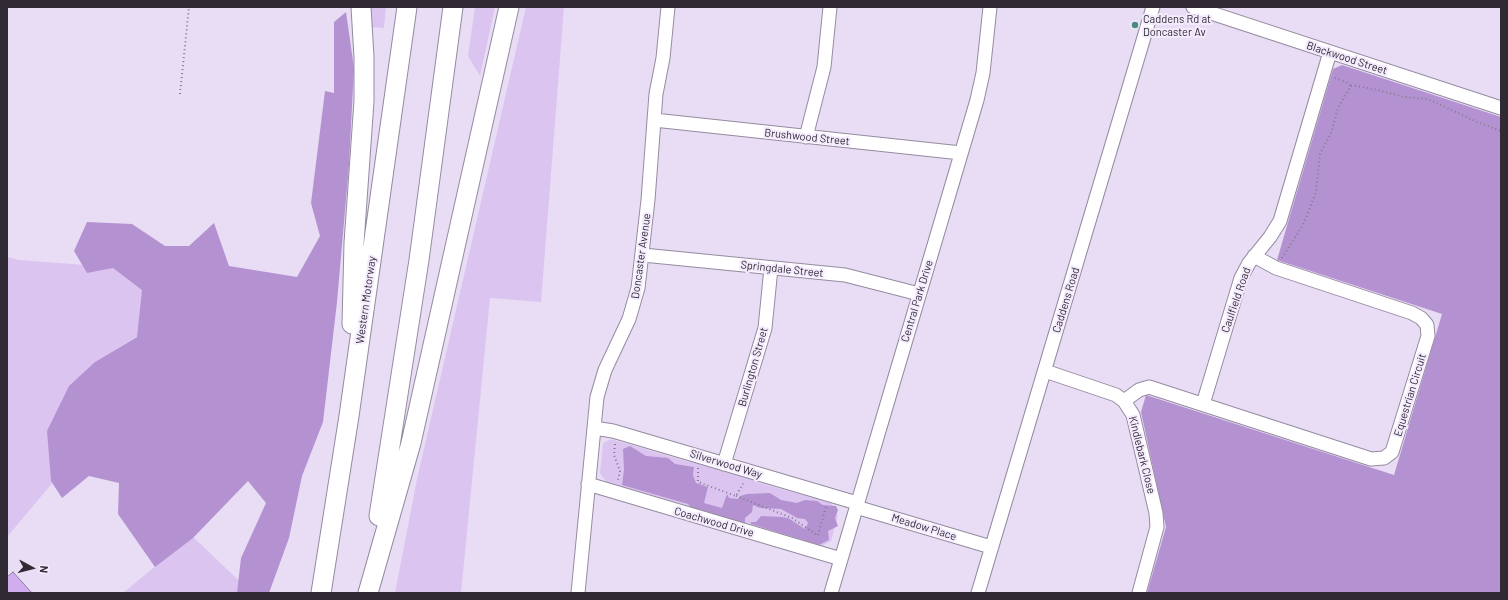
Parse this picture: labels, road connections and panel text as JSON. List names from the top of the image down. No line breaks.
{"streets":{"highway":["Western Motorway"],"street":["Blackwood Street","Brushwood Street","Doncaster Avenue","Springdale Street","Caddens Road","Caulfield Road","Central Park Drive","Burlington Street","Equestrian Circuit","Kindlebark Close","Silverwood Way","Coachwood Drive","Meadow Place"]},"crossings":[["Blackwood Street","Caulfield Road"],["Brushwood Street","Doncaster Avenue"],["Brushwood Street","Central Park Drive"],["Doncaster Avenue","Springdale Street"],["Doncaster Avenue","Silverwood Way"],["Doncaster Avenue","Coachwood Drive"],["Springdale Street","Central Park Drive"],["Springdale Street","Burlington Street"],["Caddens Road","Meadow Place"],["Caulfield Road","Equestrian Circuit"],["Central Park Drive","Silverwood Way"],["Central Park Drive","Coachwood Drive"],["Central Park Drive","Meadow Place"],["Burlington Street","Silverwood Way"],["Silverwood Way","Meadow Place"]],"places":["Caddens Rd at Doncaster Av"],"north":"right"}
